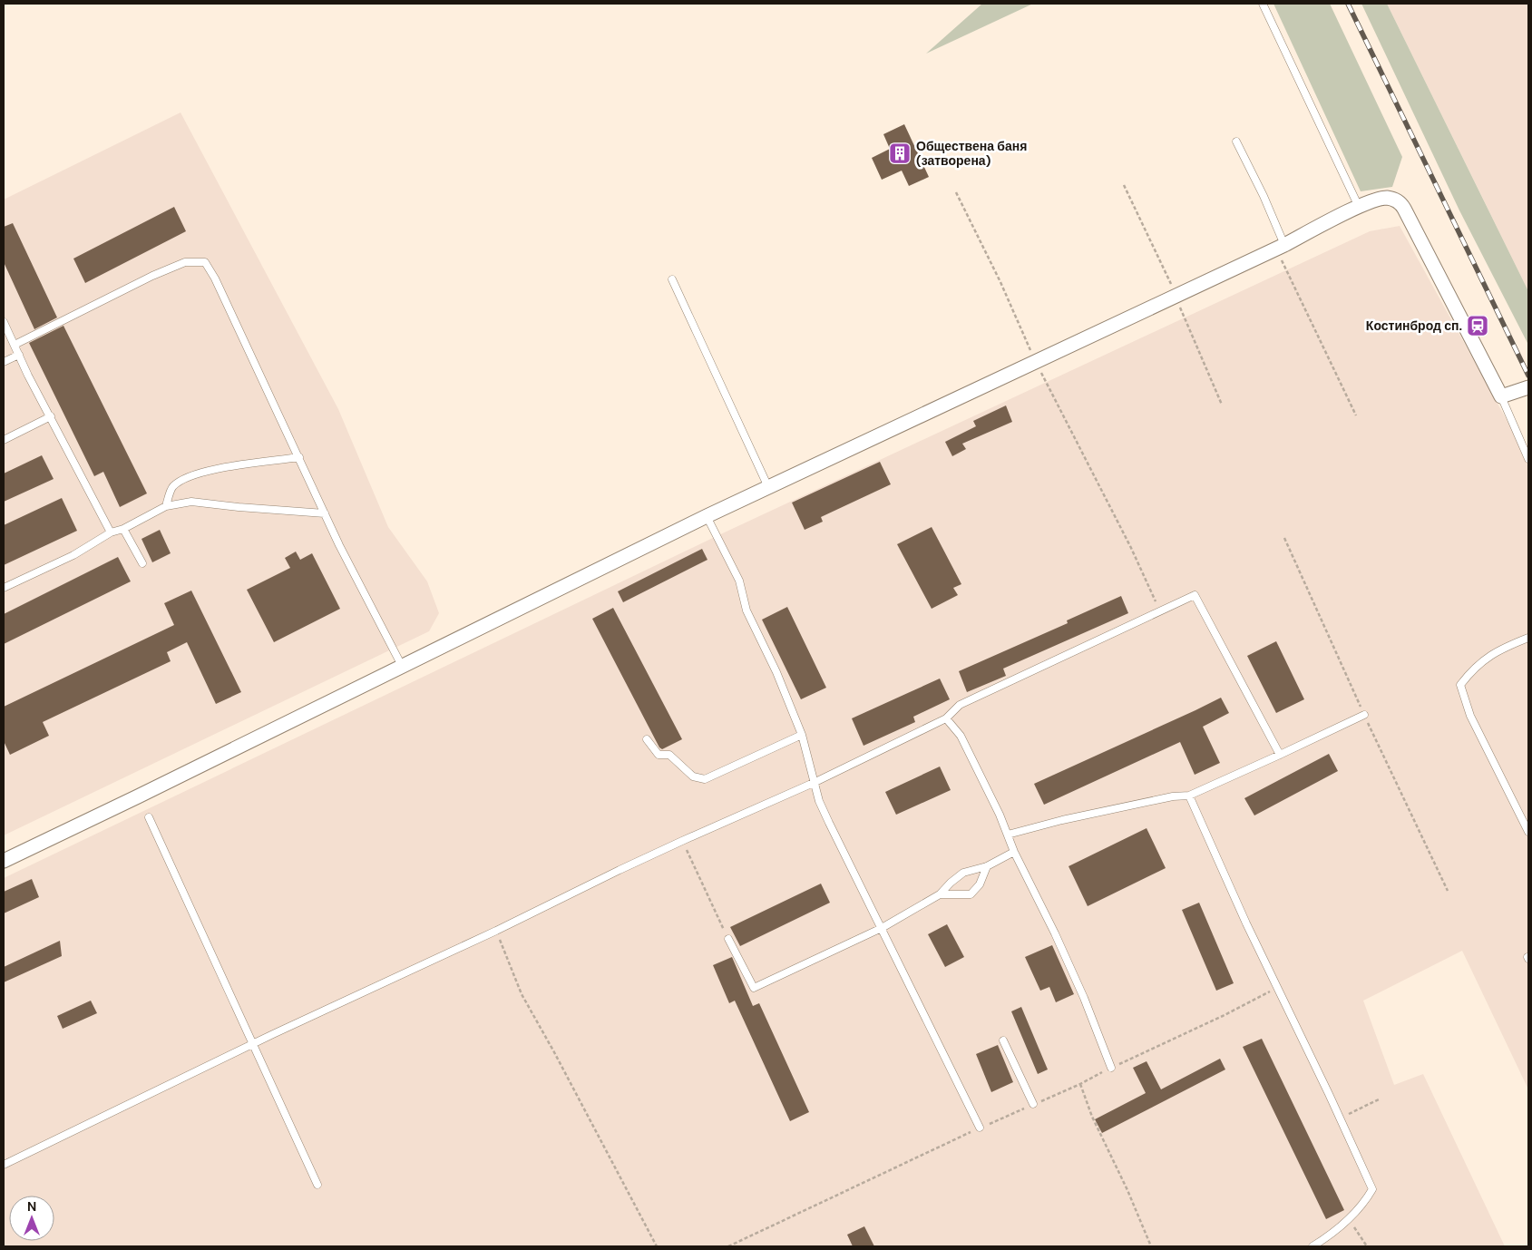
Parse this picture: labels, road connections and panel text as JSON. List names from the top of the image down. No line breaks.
{"places":{"building":["Обществена баня (затворена)"],"station":["Костинброд сп."]},"north":"top"}
